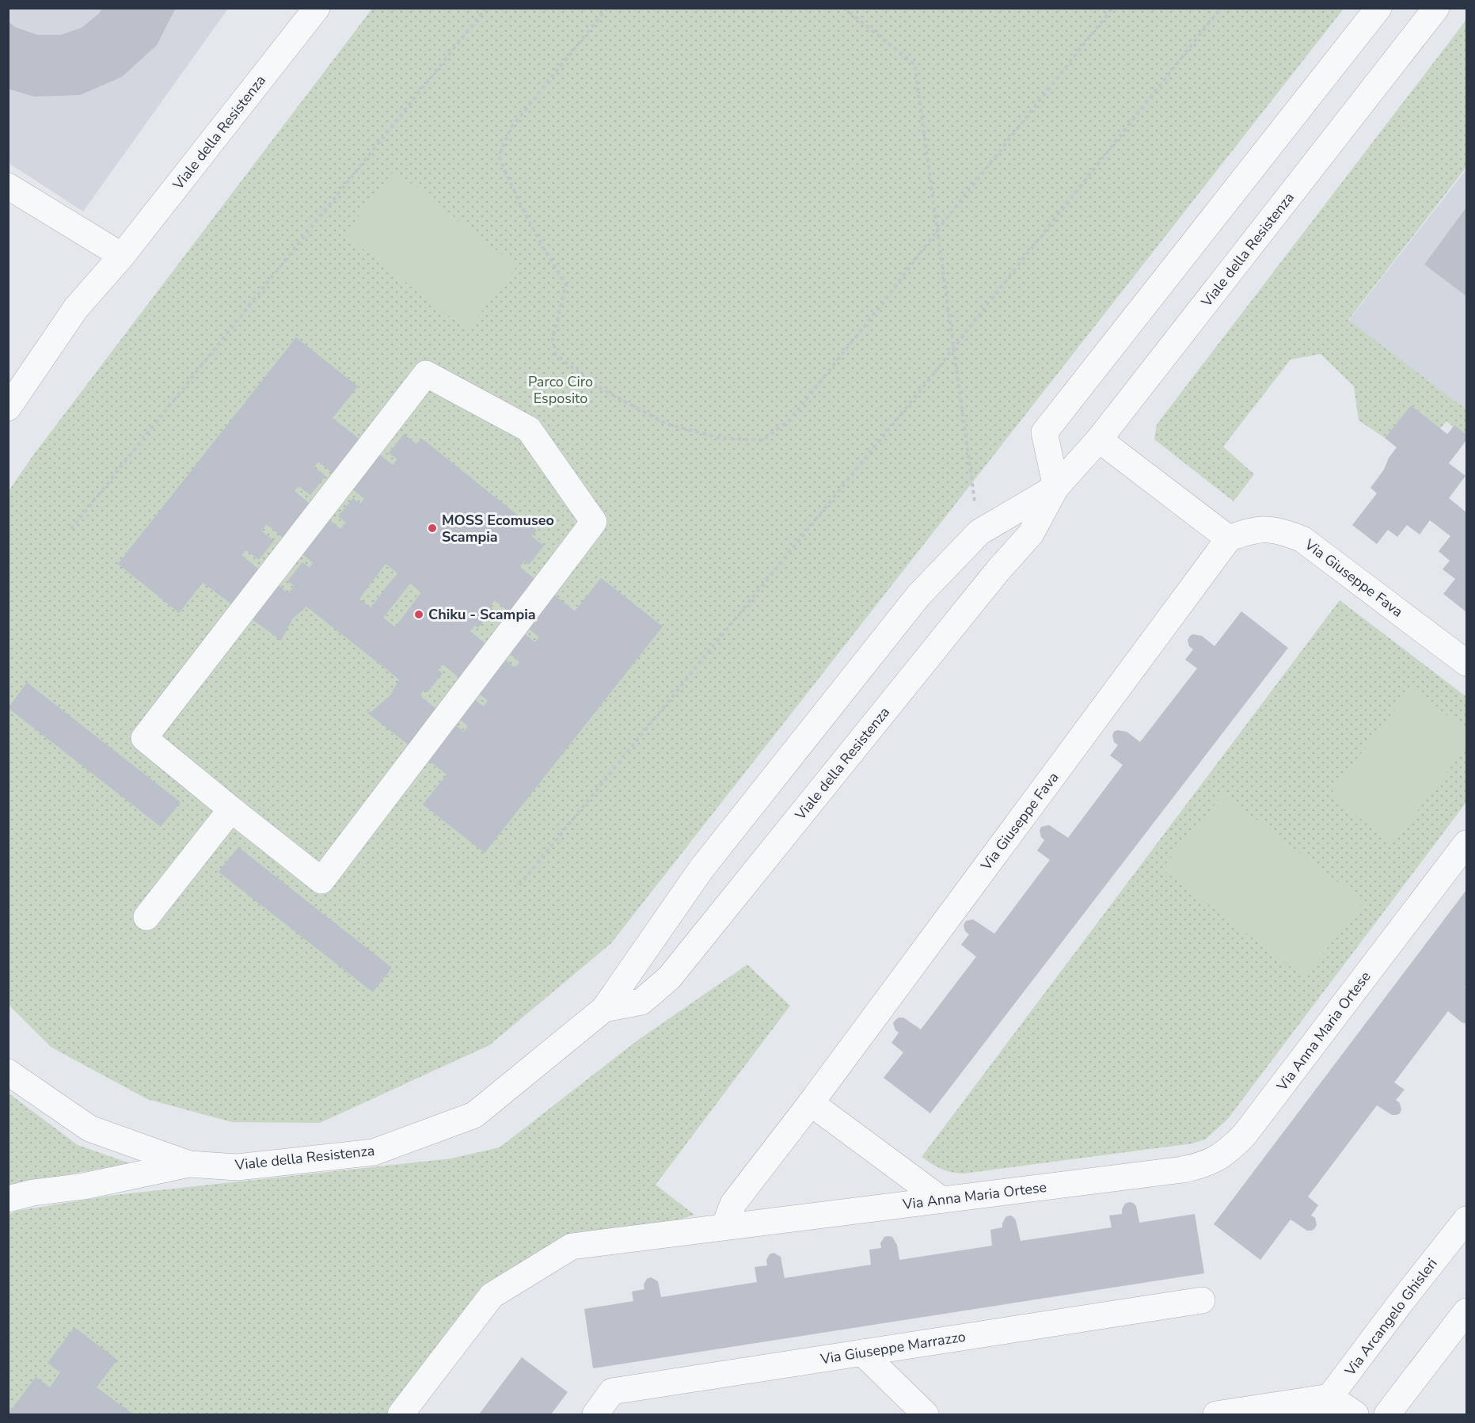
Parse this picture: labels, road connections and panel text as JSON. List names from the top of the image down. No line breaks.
{"streets":{"street":["Viale della Resistenza","Via Giuseppe Fava","Via Anna Maria Ortese","Via Arcangelo Ghisleri","Via Giuseppe Marrazzo"]},"crossings":[["Via Giuseppe Fava","Via Anna Maria Ortese"]],"parks":["Parco Ciro Esposito"],"places":["MOSS Ecomuseo Scampia","Chiku - Scampia"]}
